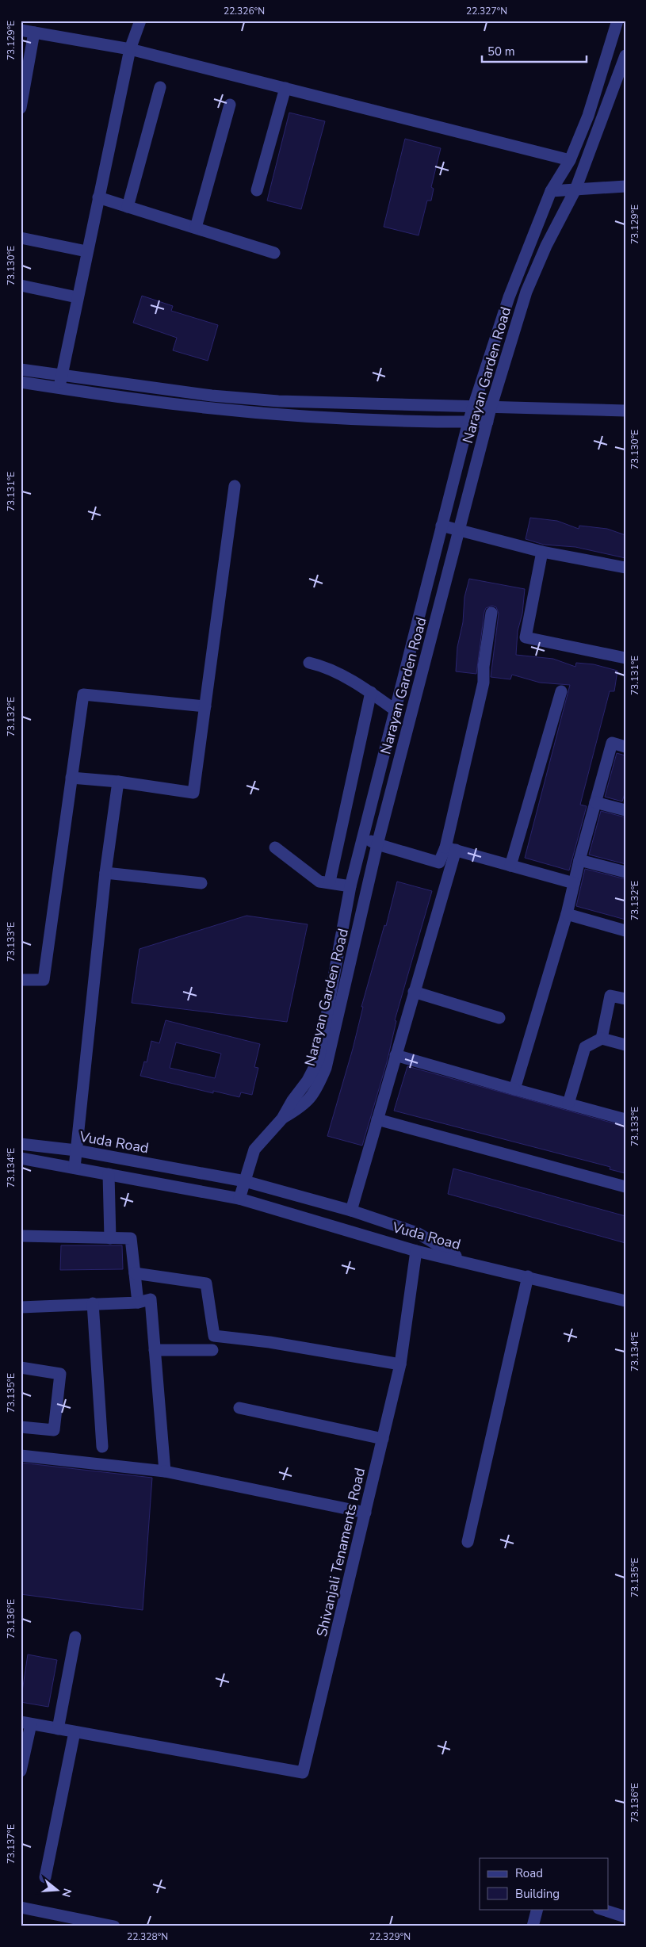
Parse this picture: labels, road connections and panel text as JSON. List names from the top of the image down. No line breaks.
{"streets":{"street":["Narayan Garden Road","Vuda Road","Shivanjali Tenaments Road"]},"crossings":[["Vuda Road","Shivanjali Tenaments Road"]],"legend":["Road","Building"],"scale_bar":"50 m","north":"right","coordinates":["22.326°N","22.327°N","73.129°E","73.130°E","73.131°E","73.132°E","73.133°E","73.134°E","73.135°E","73.136°E","73.137°E","22.328°N","22.329°N"]}
